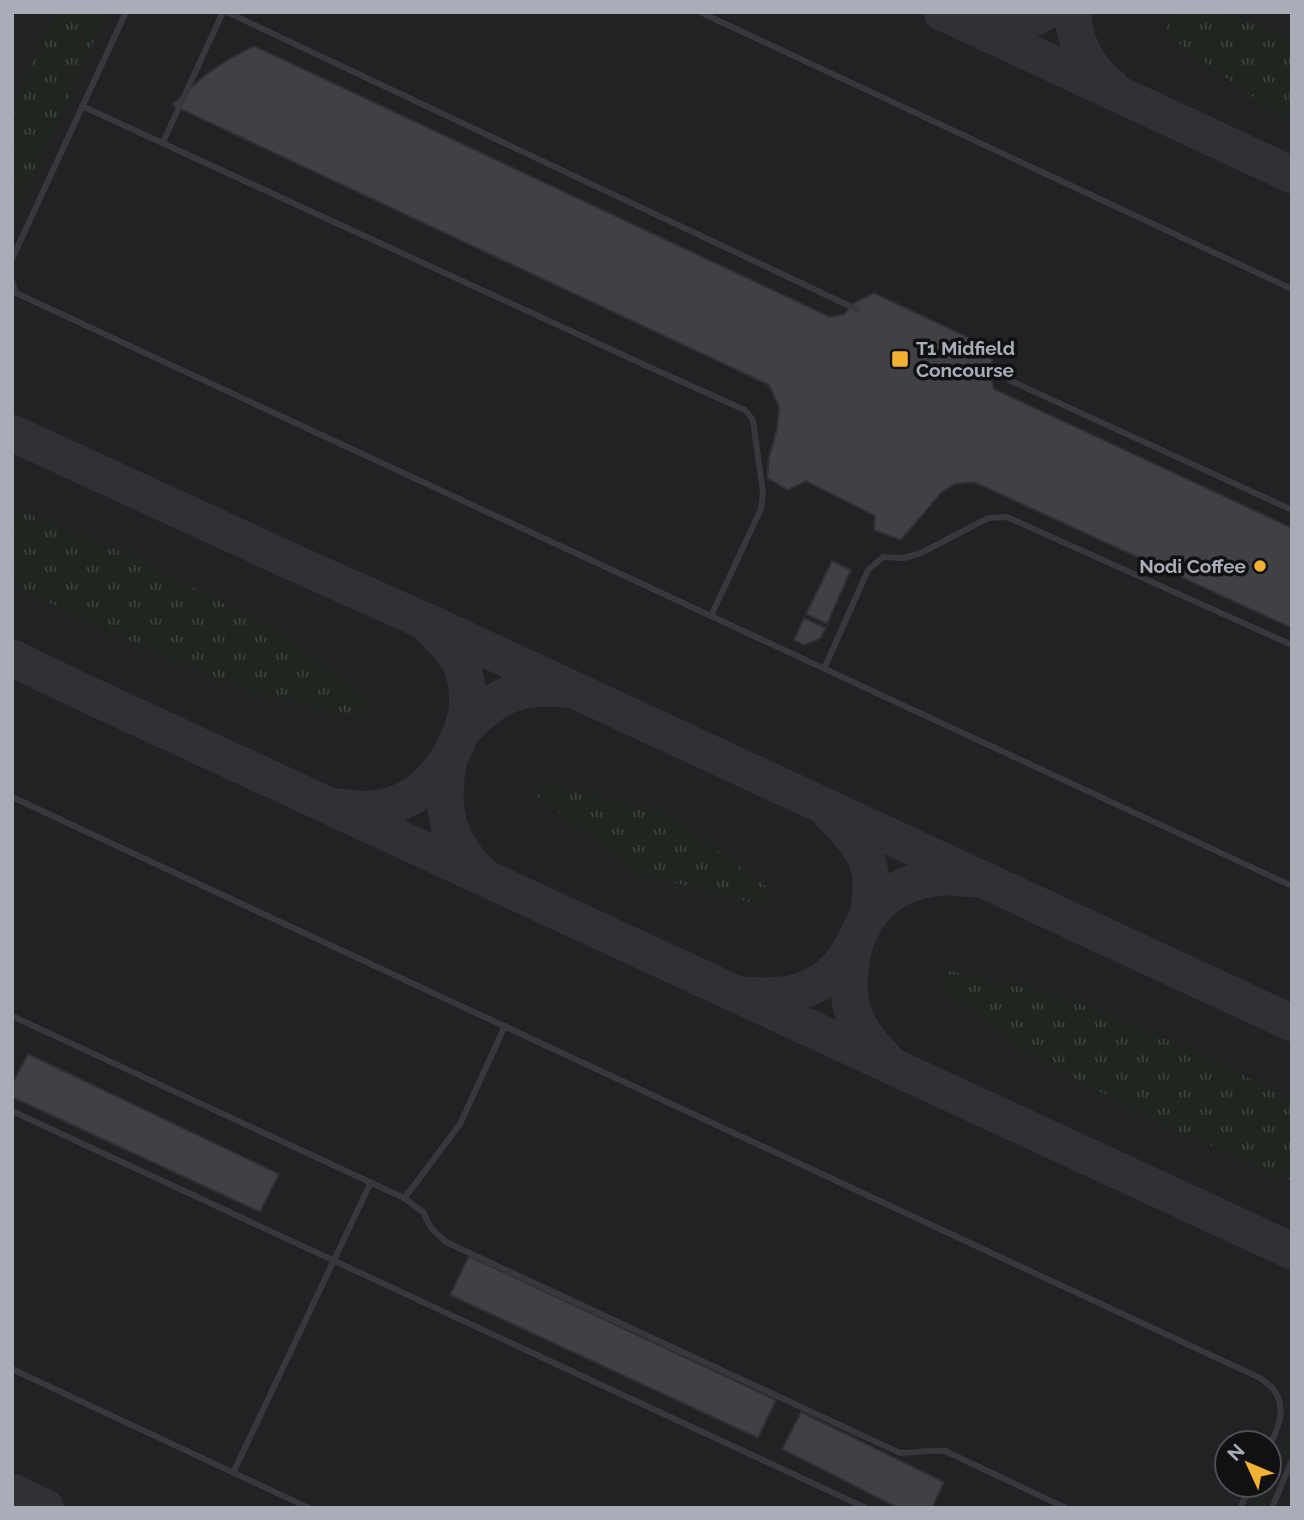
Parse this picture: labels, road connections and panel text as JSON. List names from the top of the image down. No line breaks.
{"places":{"transit":["T1 Midfield Concourse"],"other":["Nodi Coffee"]},"north":"top left"}
